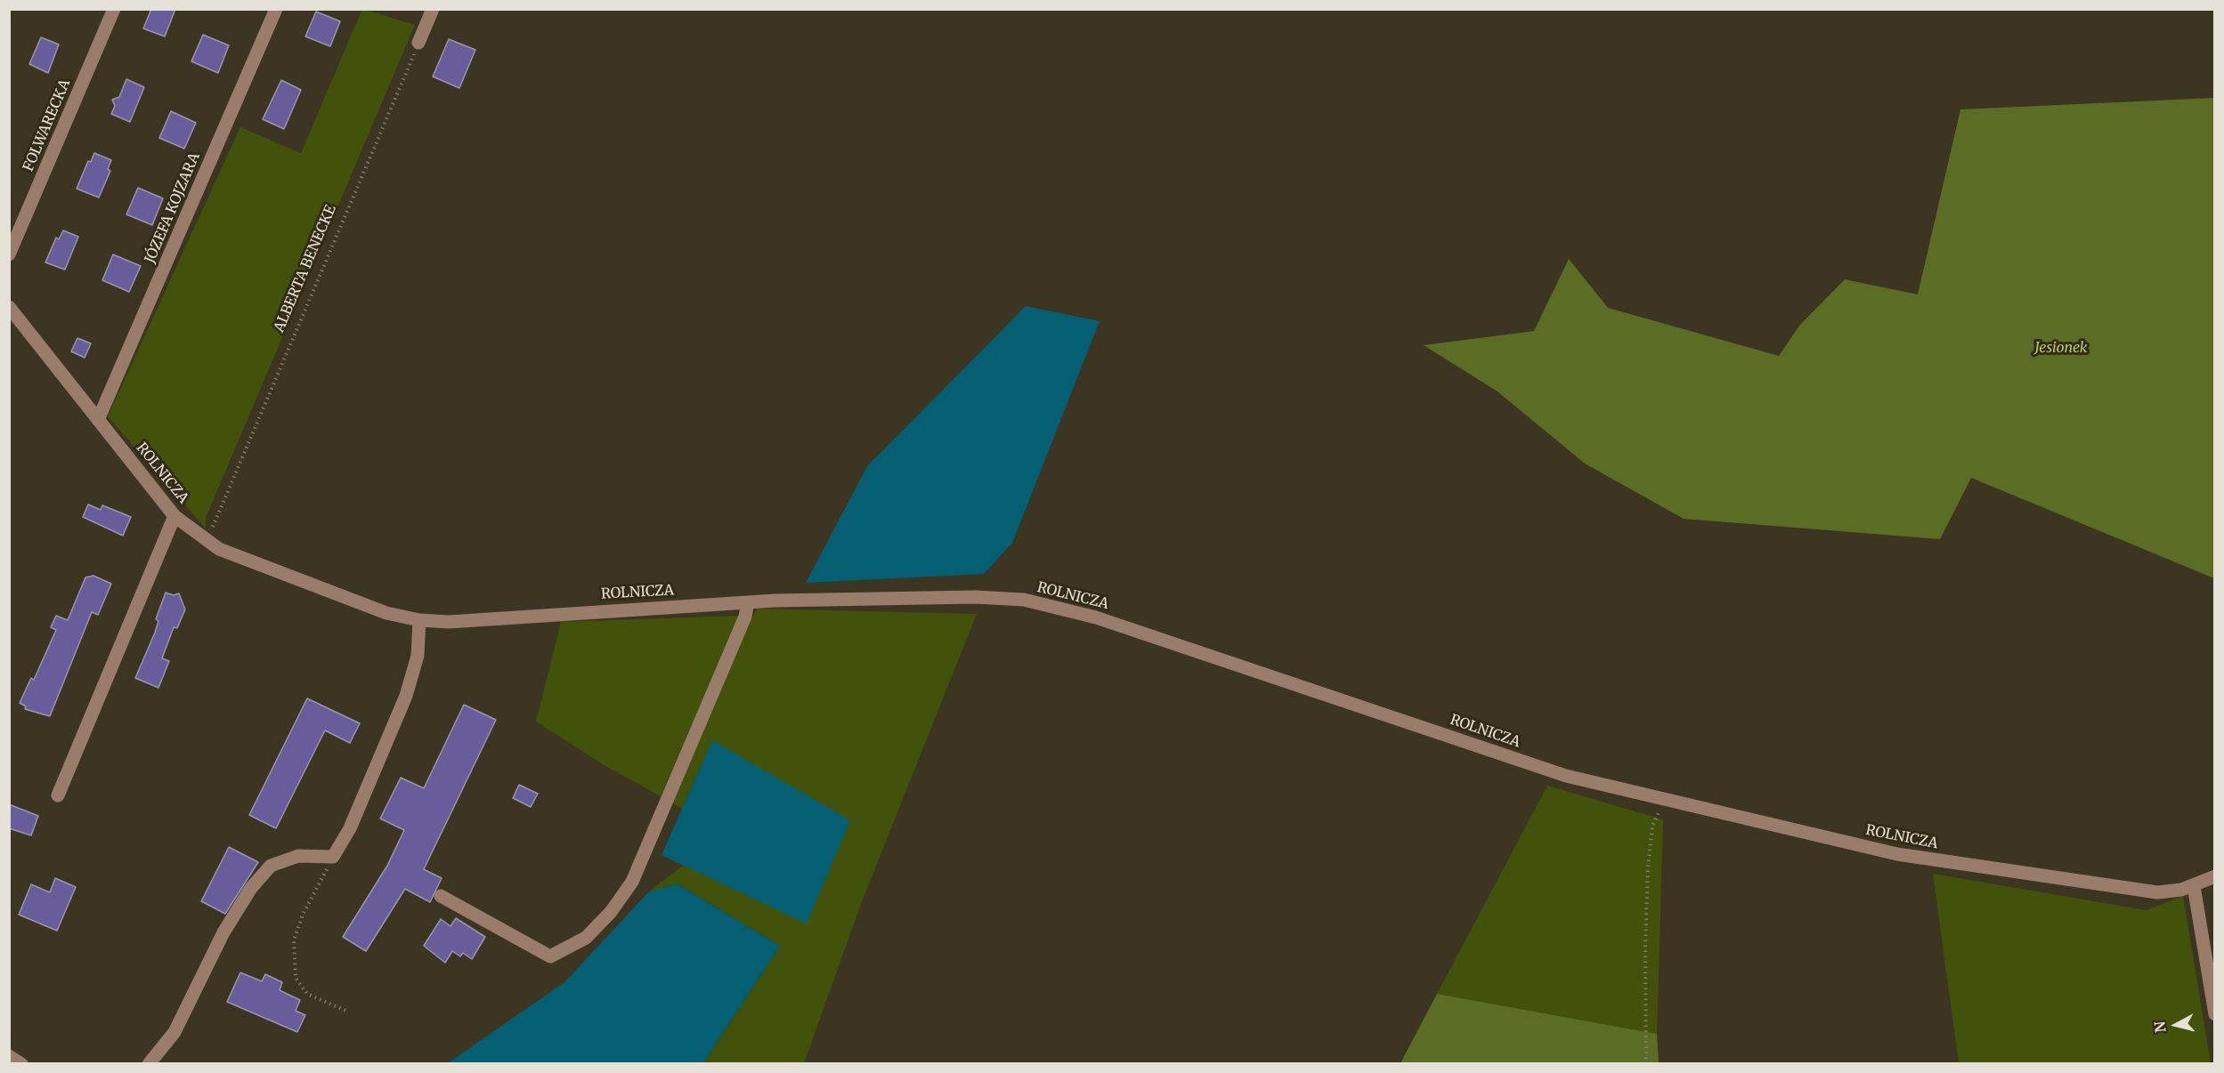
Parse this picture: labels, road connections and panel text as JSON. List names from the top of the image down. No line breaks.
{"streets":{"street":["FOLWARECKA","JÓZEFA KOJZARA","ROLNICZA"],"path":["ALBERTA BENECKE"]},"crossings":[["JÓZEFA KOJZARA","ROLNICZA"],["ALBERTA BENECKE","ROLNICZA"]],"parks":["Jesionek"],"north":"left"}
